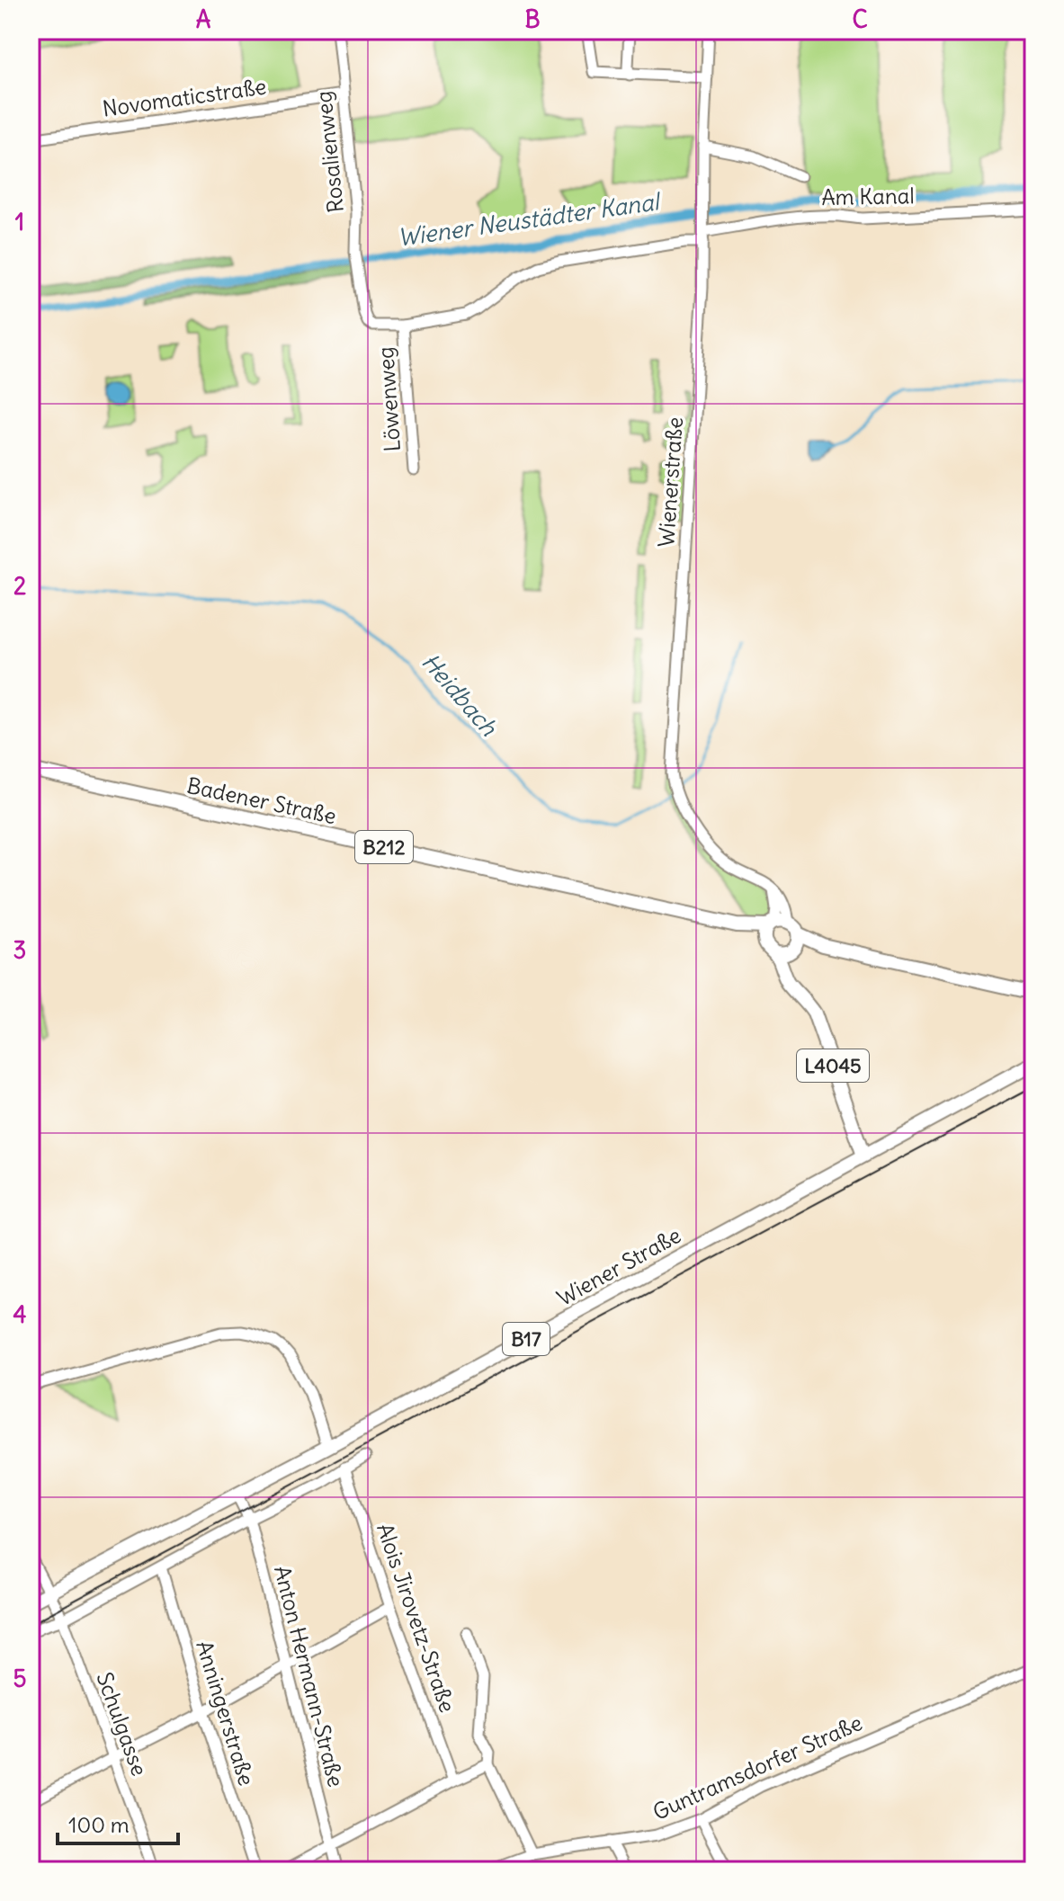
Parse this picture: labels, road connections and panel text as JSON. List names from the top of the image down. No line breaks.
{"streets":{"main road":["Badener Straße","B212","L4045","Wiener Straße","B17"],"street":["Novomaticstraße","Rosalienweg","Am Kanal","Löwenweg","Wienerstraße","Alois Jirovetz-Straße","Anton Hermann-Straße","Anningerstraße","Schulgasse","Guntramsdorfer Straße"]},"crossings":[["Novomaticstraße","Rosalienweg"],["Rosalienweg","Am Kanal"],["Rosalienweg","Löwenweg"],["Am Kanal","Löwenweg"],["Am Kanal","Wienerstraße"],["Wienerstraße","Badener Straße"],["Wienerstraße","B212"],["Wienerstraße","L4045"],["Badener Straße","B212"],["Badener Straße","L4045"],["B212","L4045"],["L4045","Wiener Straße"],["Wiener Straße","Anton Hermann-Straße"],["Wiener Straße","Schulgasse"]],"water":["Wiener Neustädter Kanal","Heidbach"],"scale_bar":"100 m","grid":{"columns":["A","B","C"],"rows":["1","2","3","4","5"]}}
